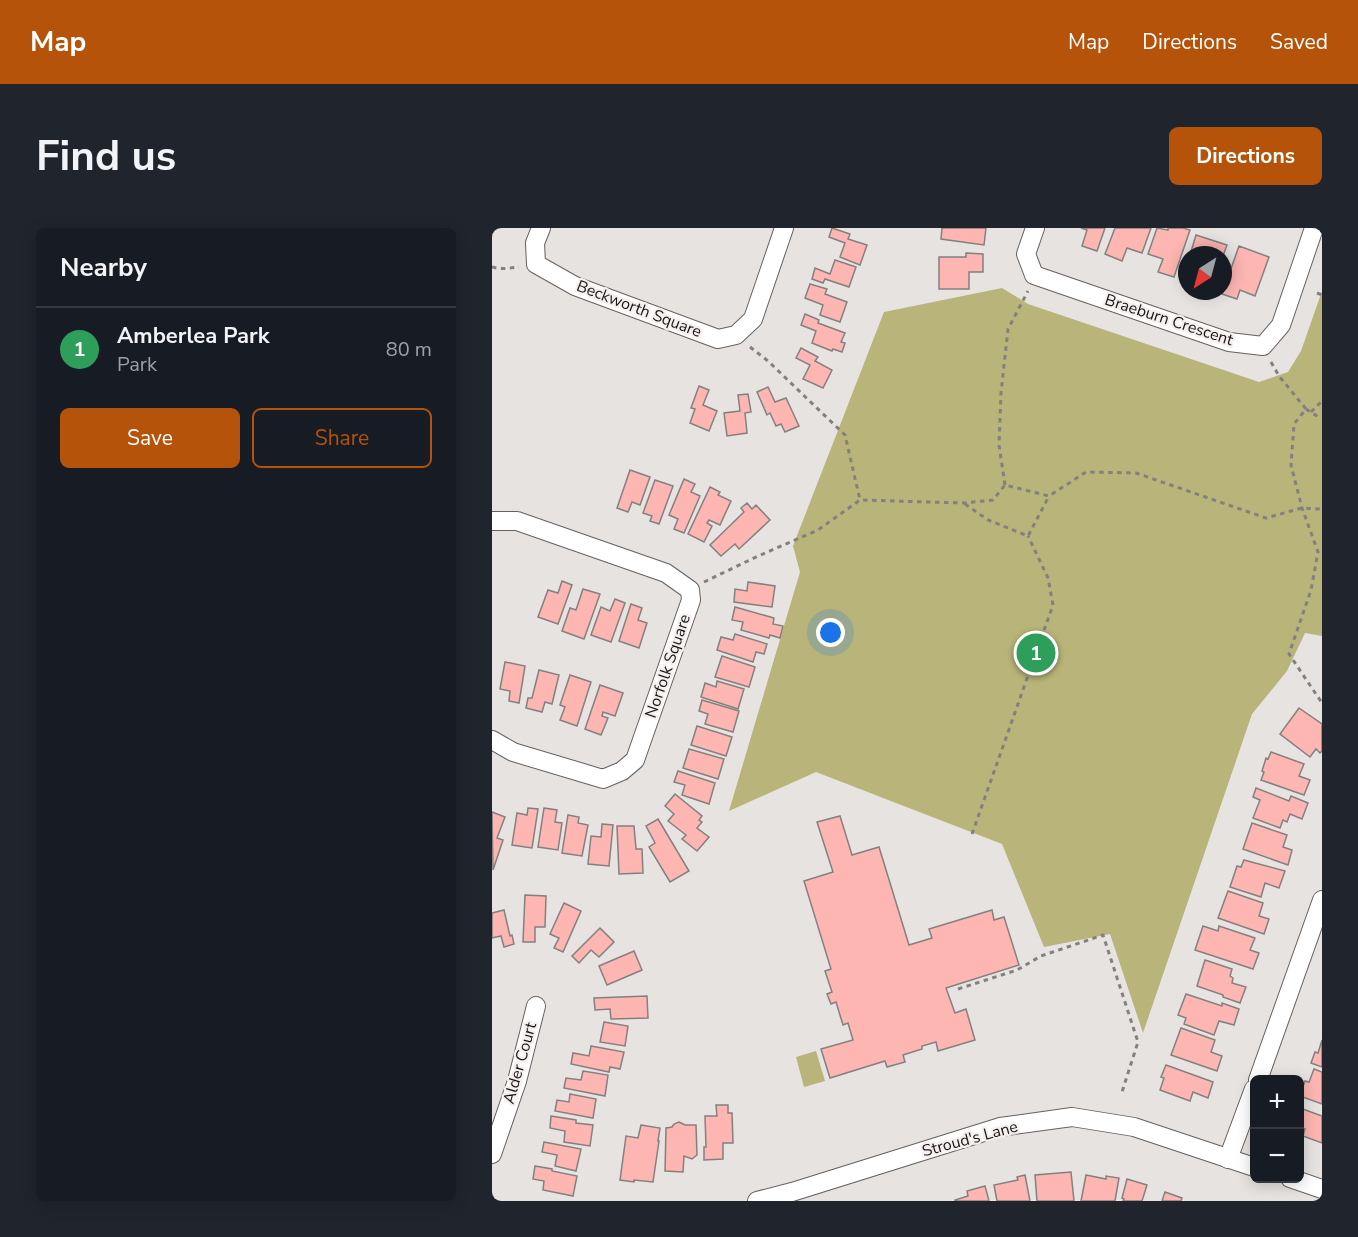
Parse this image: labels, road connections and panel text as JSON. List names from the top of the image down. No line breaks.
{"streets":{"street":["Beckworth Square","Braeburn Crescent","Norfolk Square","Alder Court","Stroud's Lane"]},"north":"bottom left","page":{"header":"Map","nav":["Map","Directions","Saved"],"buttons":["Directions",["Save","Share"]],"title":"Find us","heading":"Nearby","list":[{"mark":"1","name":"Amberlea Park","note":"Park","value":"80 m"}],"pins":"1","map_buttons":["+","−"]}}
